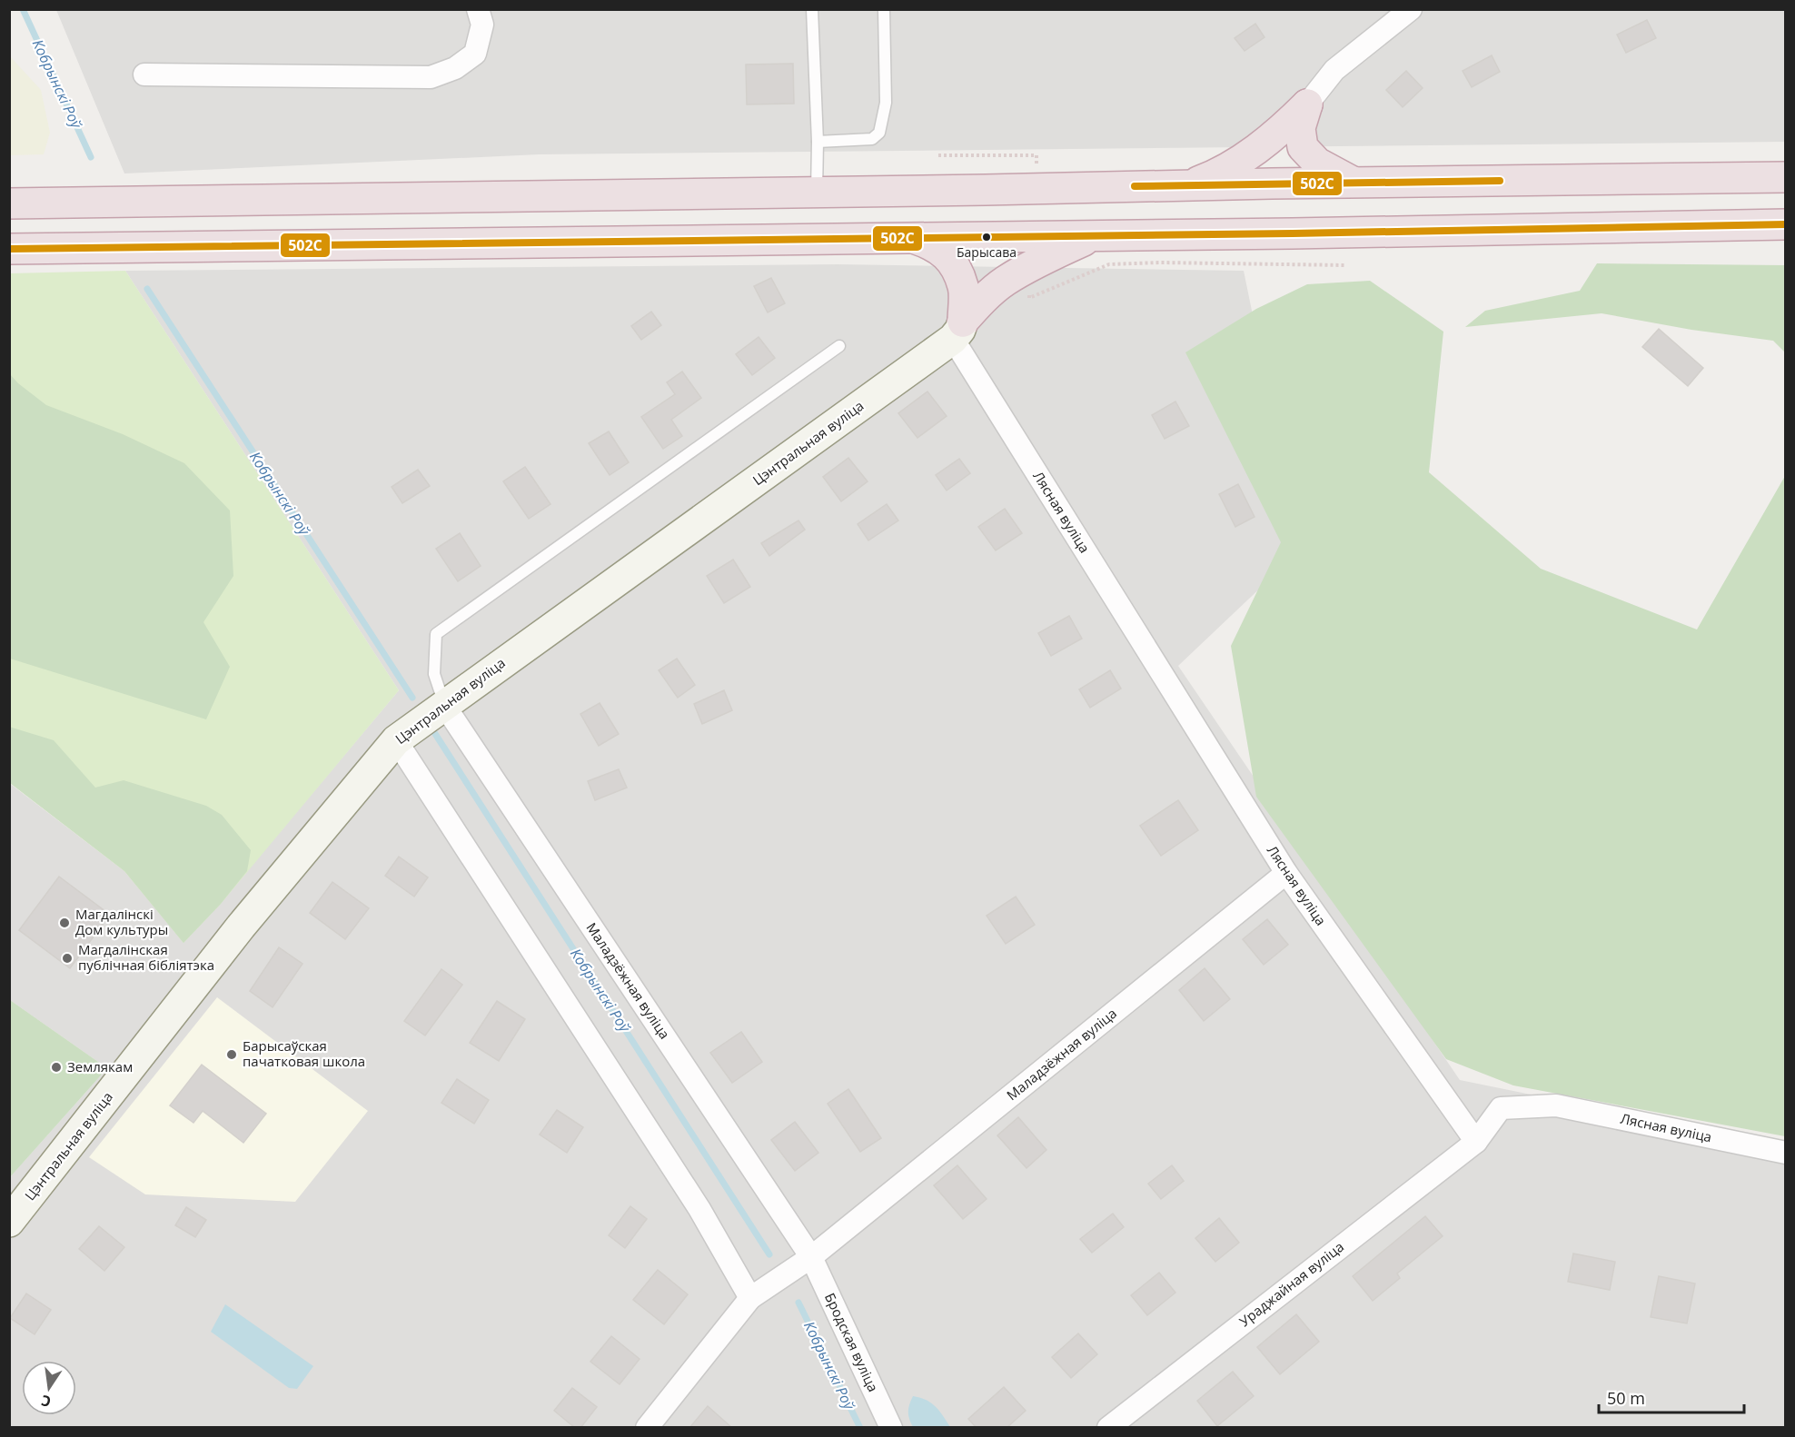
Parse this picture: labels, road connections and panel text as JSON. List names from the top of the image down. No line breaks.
{"streets":{"street":["Цэнтральная вуліца","Лясная вуліца","Маладзёжная вуліца","Ураджайная вуліца","Бродская вуліца"]},"crossings":[["Цэнтральная вуліца","Лясная вуліца"],["Цэнтральная вуліца","Маладзёжная вуліца"],["Лясная вуліца","Маладзёжная вуліца"],["Лясная вуліца","Ураджайная вуліца"],["Маладзёжная вуліца","Бродская вуліца"]],"water":["Кобрынскі Роў"],"places":["Барысава","Магдалінскі Дом культуры","Магдалінская публічная бібліятэка","Барысаўская пачатковая школа","Землякам"],"lines":["transit line 502С"],"scale_bar":"50 m","north":"bottom"}
